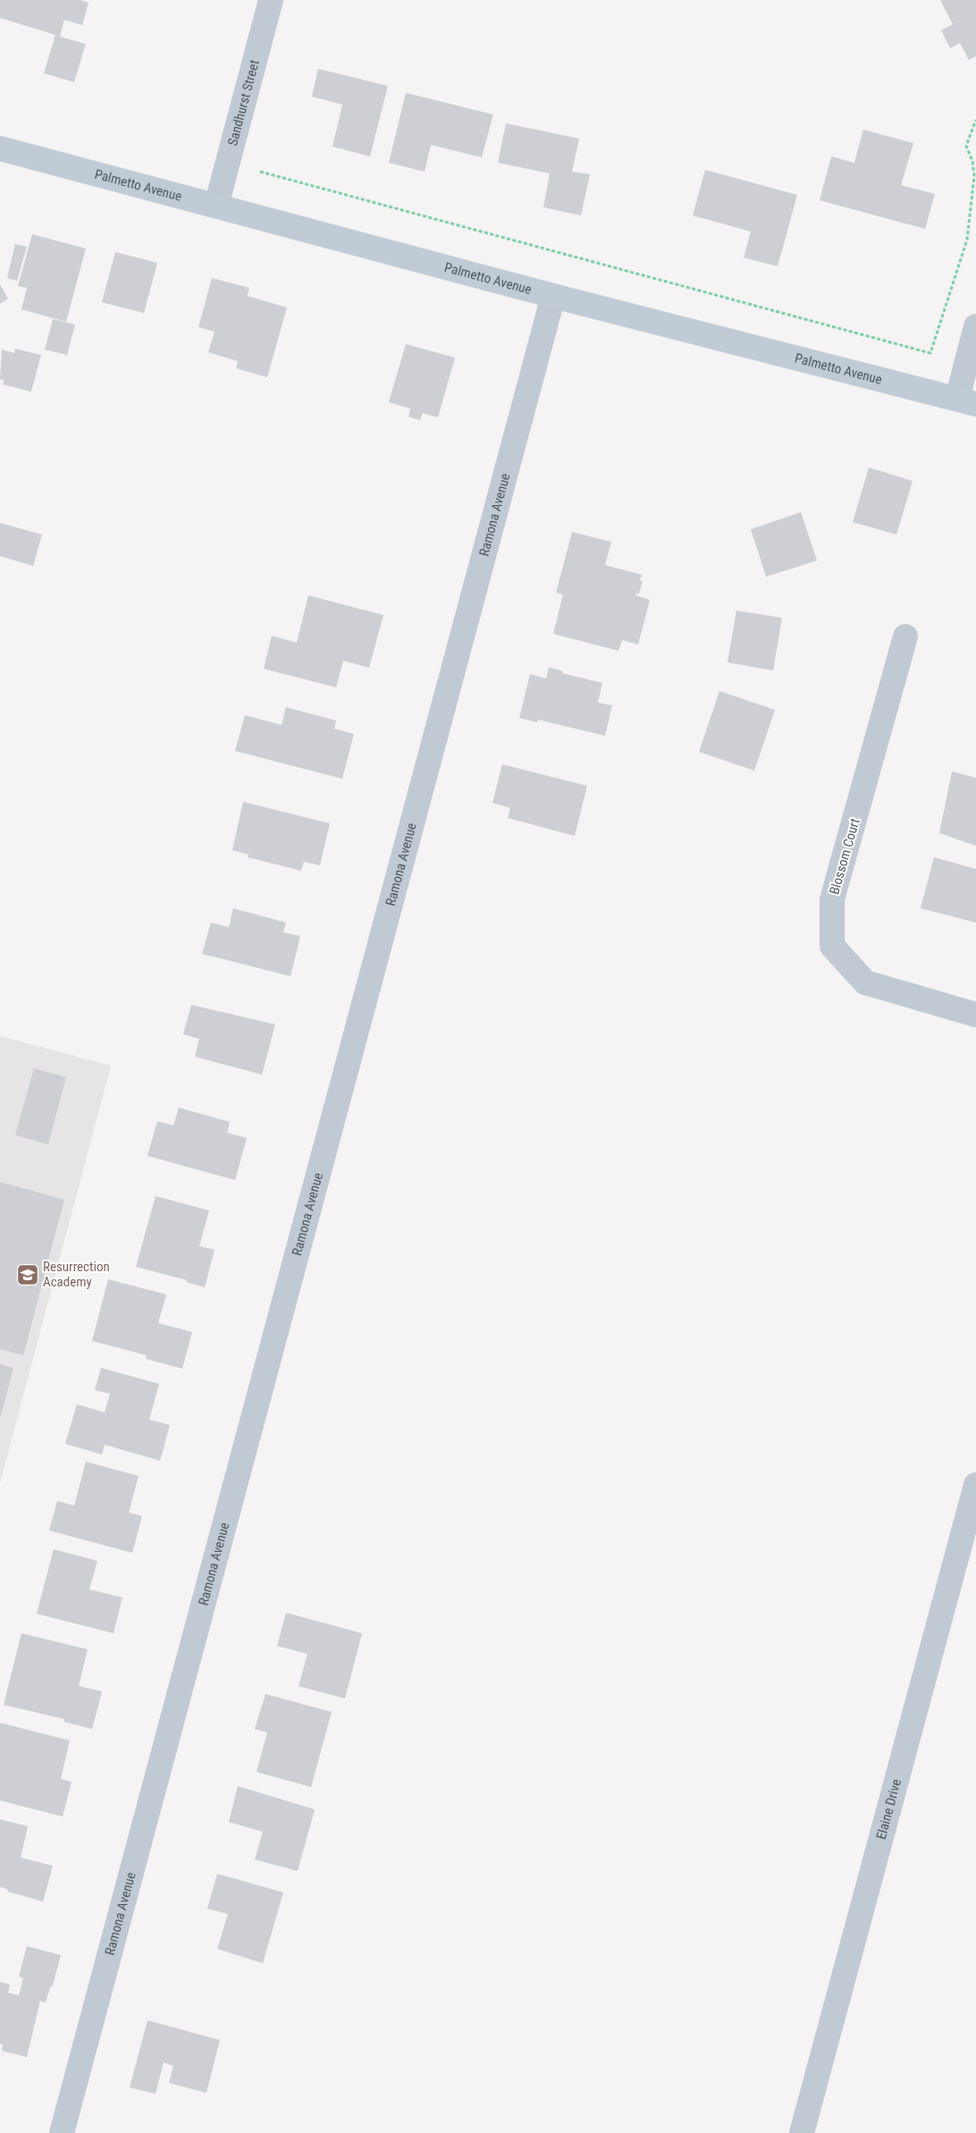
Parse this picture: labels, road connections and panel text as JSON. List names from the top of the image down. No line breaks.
{"streets":{"street":["Sandhurst Street","Palmetto Avenue","Ramona Avenue","Blossom Court","Elaine Drive"]},"crossings":[["Sandhurst Street","Palmetto Avenue"],["Palmetto Avenue","Ramona Avenue"]],"places":{"school or university":["Resurrection Academy"]}}
